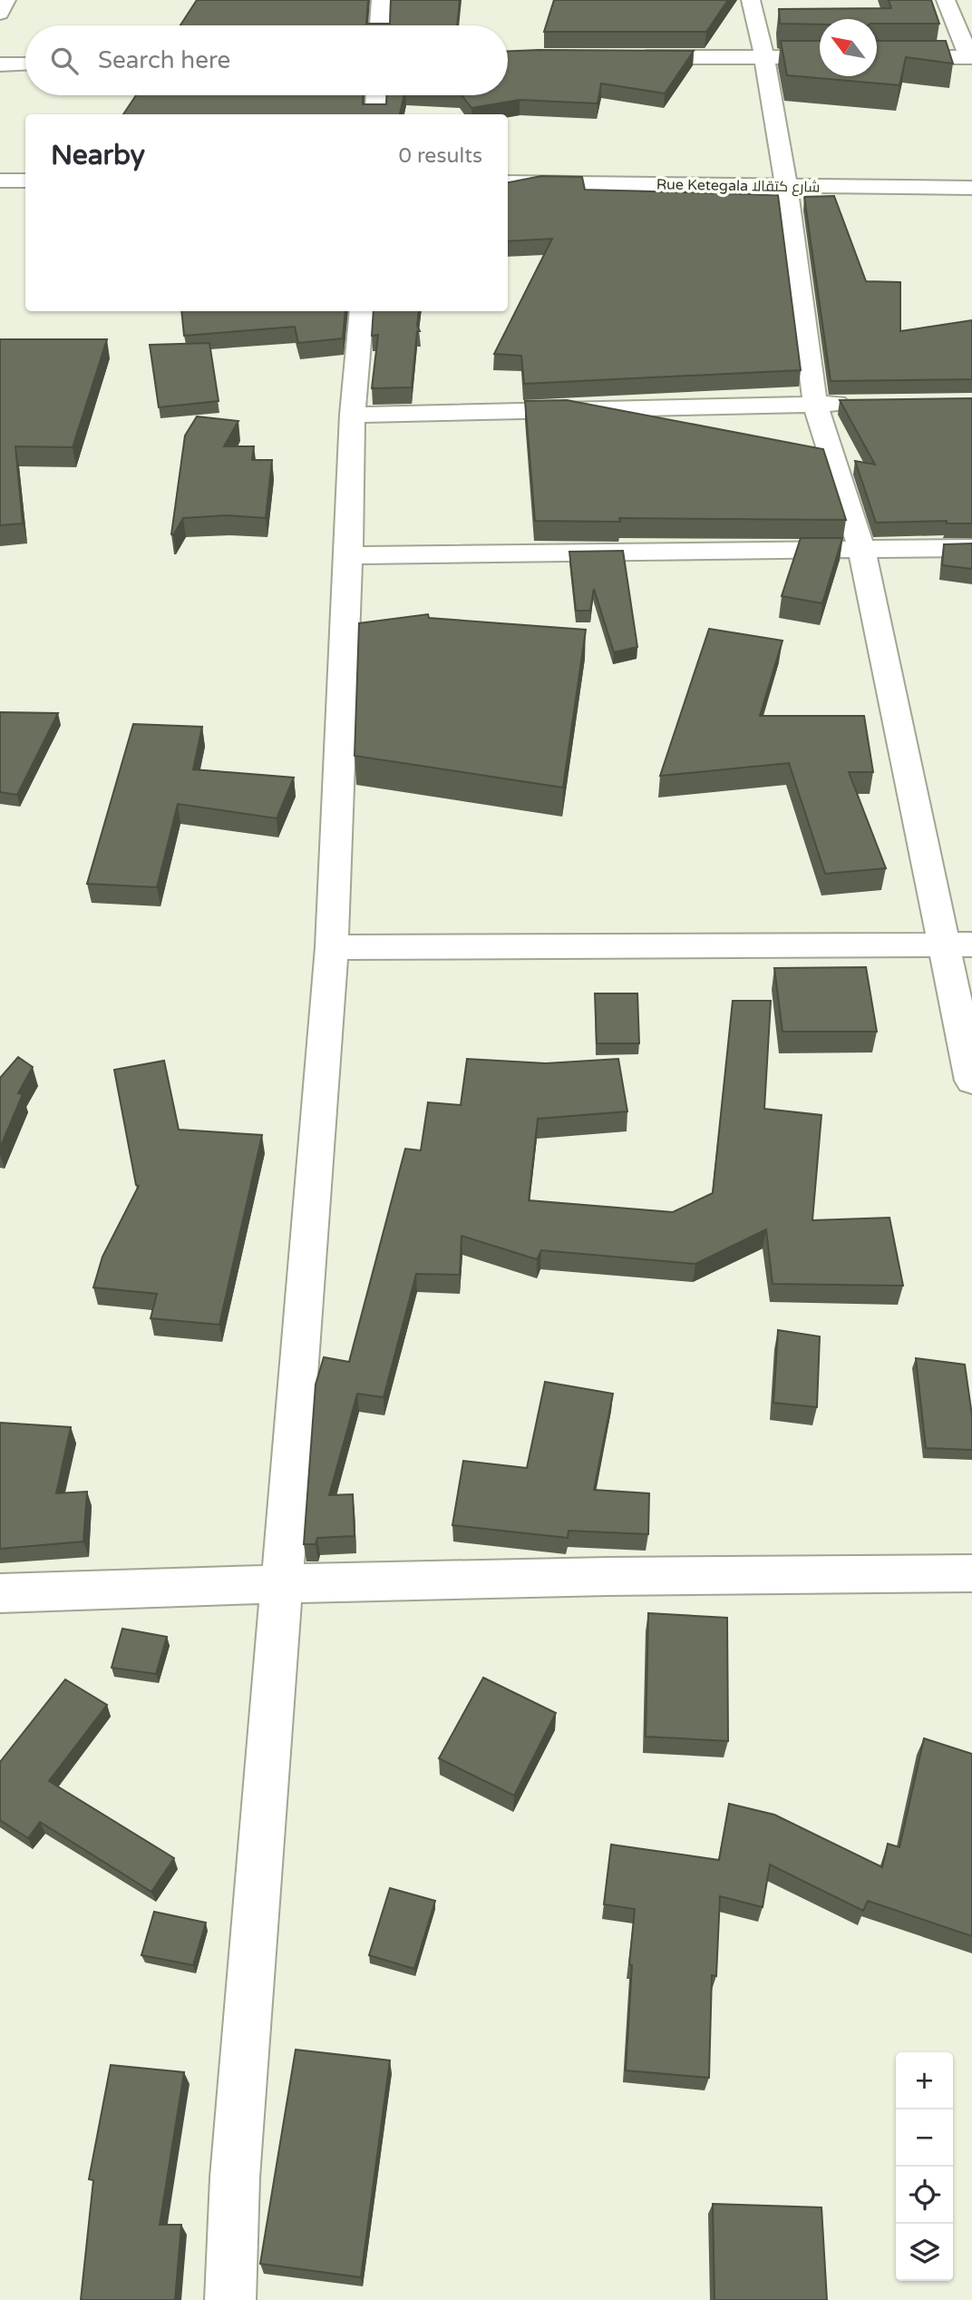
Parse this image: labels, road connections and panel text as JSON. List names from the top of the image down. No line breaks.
{"streets":{"street":["Rue Ketegala شارع كتقالا"]},"north":"top left","page":{"search":"Search here","heading":["Nearby","0 results"],"map_buttons":["+","−"]}}
